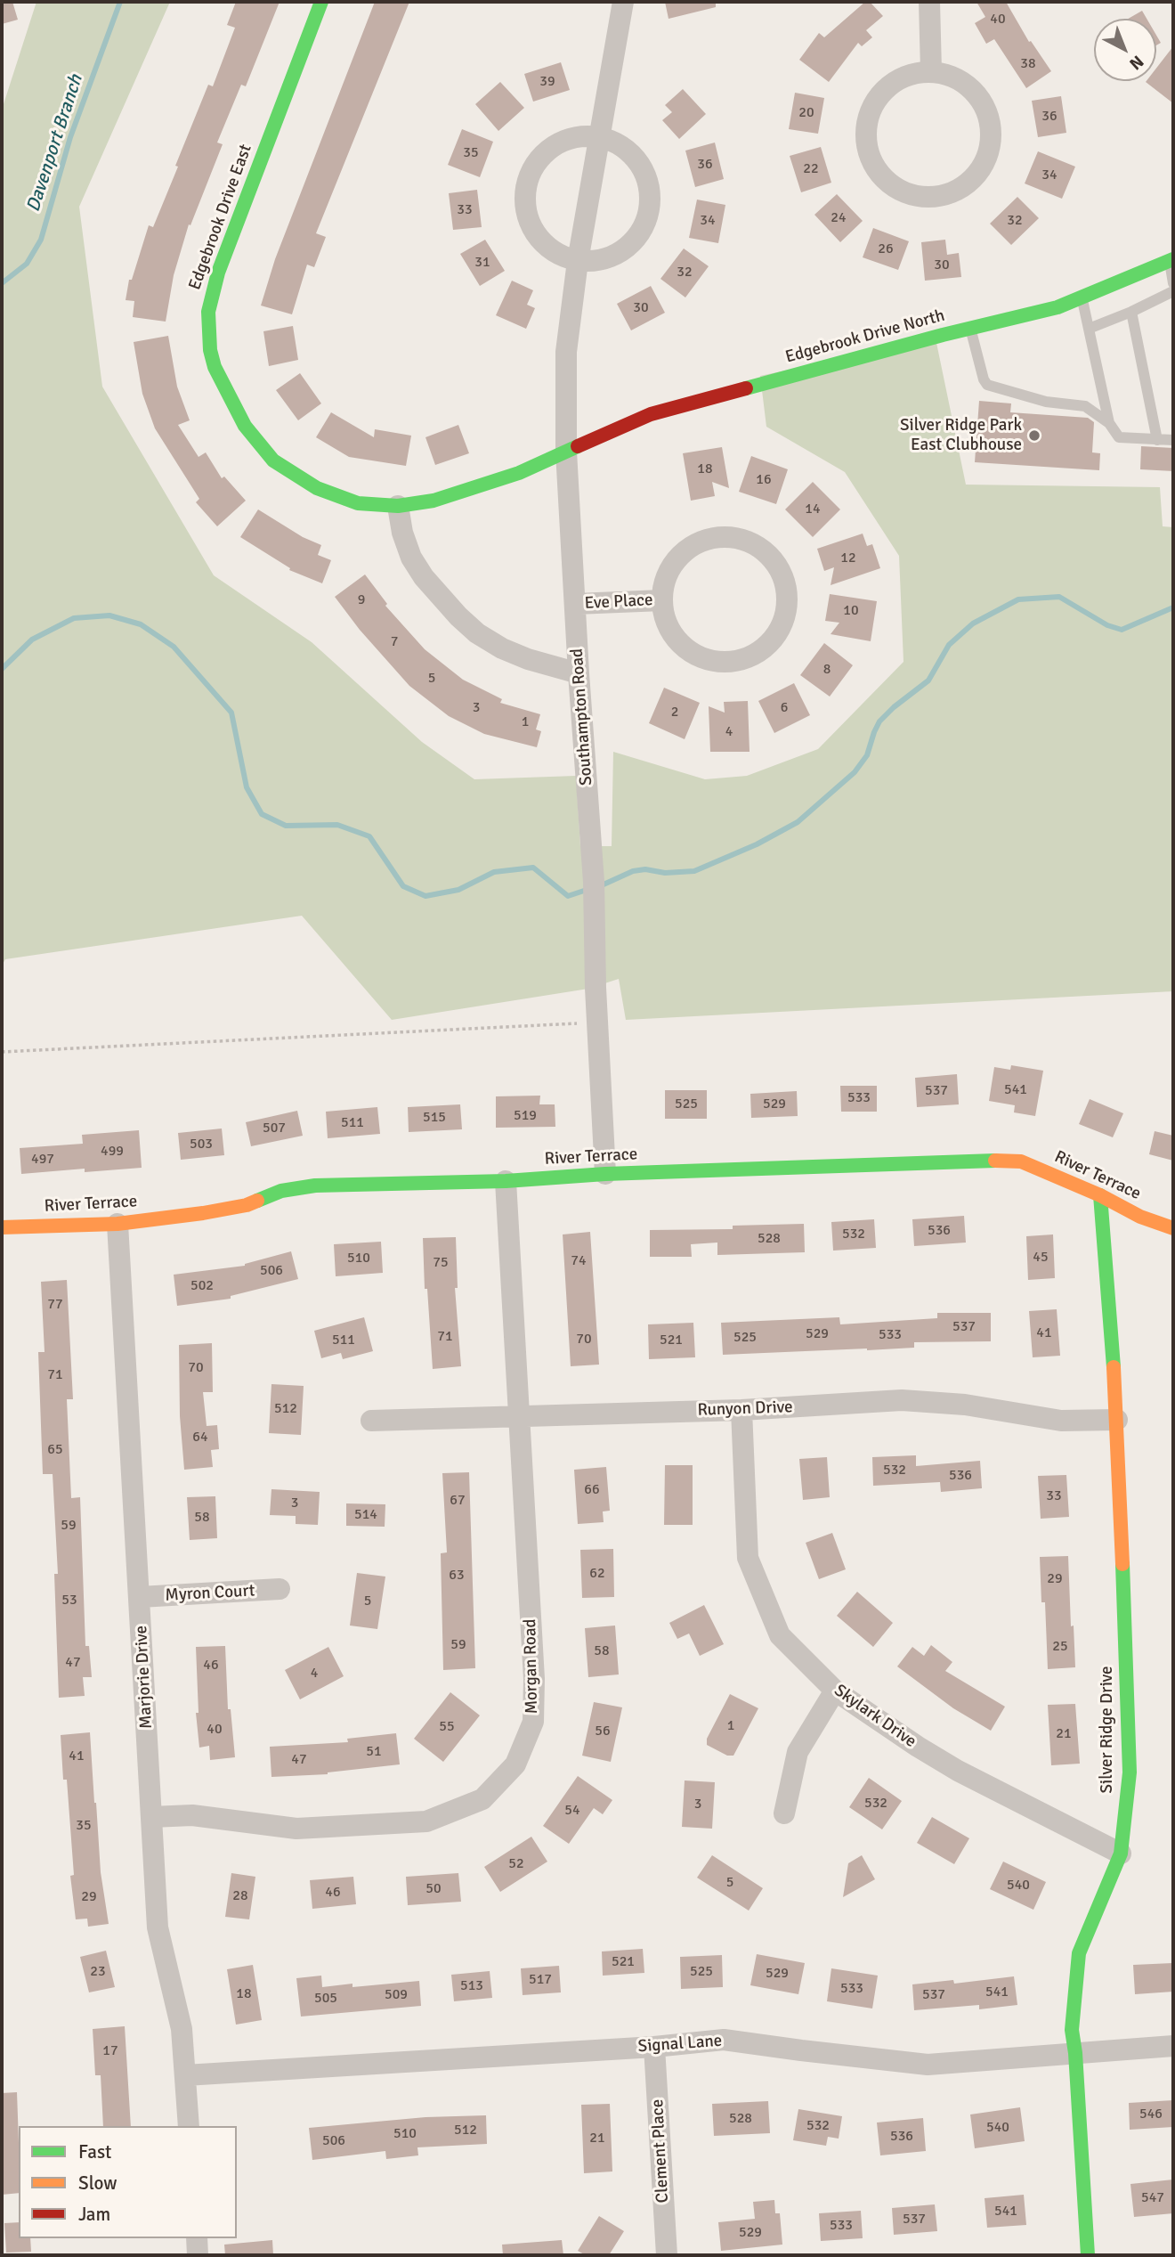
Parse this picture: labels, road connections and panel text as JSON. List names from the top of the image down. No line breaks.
{"streets":{"street":["Edgebrook Drive East","Edgebrook Drive North","Eve Place","Southampton Road","River Terrace","Runyon Drive","Myron Court","Morgan Road","Marjorie Drive","Skylark Drive","Silver Ridge Drive","Signal Lane","Clement Place"]},"crossings":[["Edgebrook Drive East","Edgebrook Drive North"],["Edgebrook Drive East","Southampton Road"],["Edgebrook Drive North","Southampton Road"],["Eve Place","Southampton Road"],["Southampton Road","River Terrace"],["River Terrace","Morgan Road"],["River Terrace","Marjorie Drive"],["River Terrace","Silver Ridge Drive"],["Runyon Drive","Morgan Road"],["Runyon Drive","Skylark Drive"],["Runyon Drive","Silver Ridge Drive"],["Myron Court","Marjorie Drive"],["Morgan Road","Marjorie Drive"],["Marjorie Drive","Signal Lane"],["Skylark Drive","Silver Ridge Drive"],["Silver Ridge Drive","Signal Lane"],["Signal Lane","Clement Place"]],"water":["Davenport Branch"],"places":["Silver Ridge Park East Clubhouse"],"house_numbers":["40","38","39","20","36","35","36","22","34","33","24","34","32","26","31","30","32","30","18","16","14","12","9","10","7","8","5","3","6","2","1","4","541","537","533","525","529","519","515","511","507","503","499","497","536","532","528","45","510","74","75","506","502","77","537","41","529","533","71","525","70","511","521","70","71","512","64","65","532","536","66","33","67","3","514","58","59","62","63","29","53","5","59","25","58","47","46","4","1","55","40","56","21","51","41","47","532","3","54","35","52","5","540","50","46","28","29","521","23","525","529","517","513","533","541","18","509","537","505","17","546","528","532","540","512","510","536","21","506","547","541","537","533","529"],"legend":["Fast","Slow","Jam"],"north":"bottom right"}
